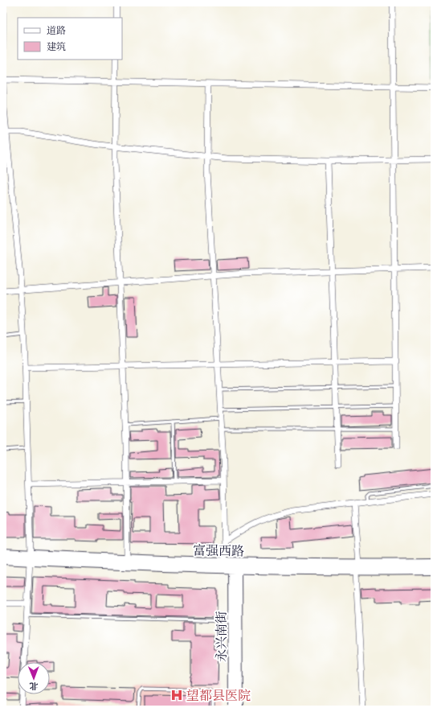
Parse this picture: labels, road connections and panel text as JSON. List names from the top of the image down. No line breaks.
{"streets":{"main road":["富强西路","永兴南街"]},"crossings":[["富强西路","永兴南街"]],"places":{"hospital":["望都县医院"]},"legend":["道路","建筑"],"north":"bottom"}
